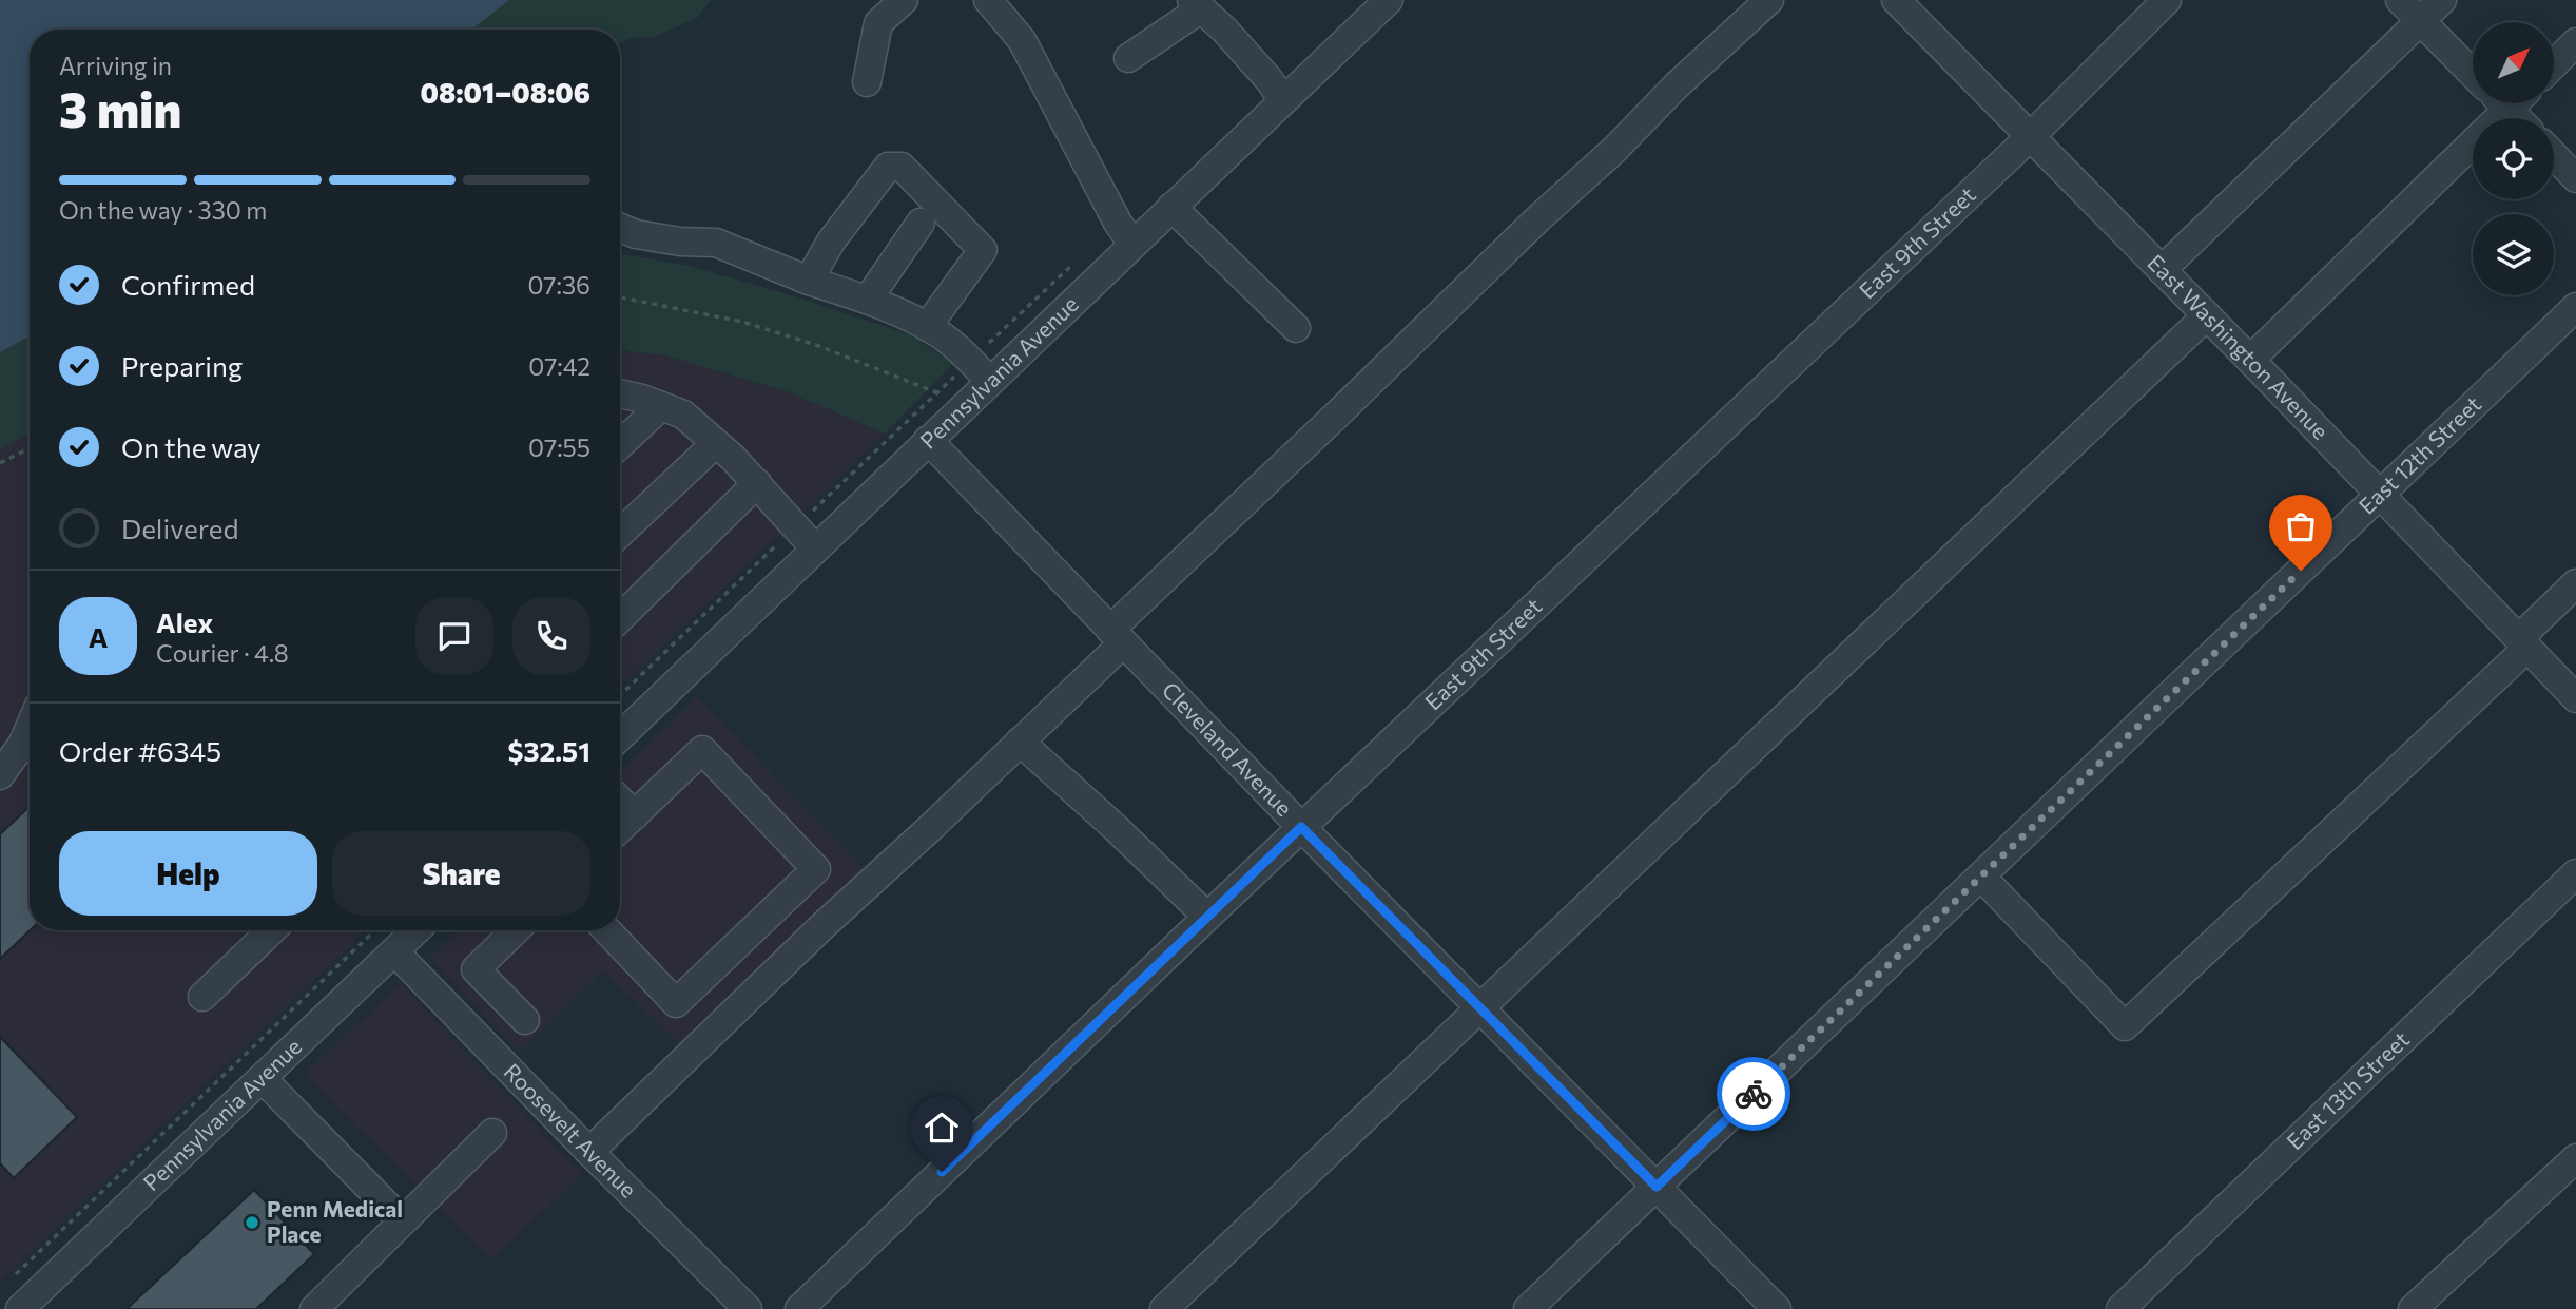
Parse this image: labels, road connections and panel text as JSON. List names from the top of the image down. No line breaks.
{"streets":{"street":["East 9th Street","East Washington Avenue","Pennsylvania Avenue","East 12th Street","Cleveland Avenue","East 13th Street","Roosevelt Avenue"]},"crossings":[["East 9th Street","East Washington Avenue"],["East 9th Street","Cleveland Avenue"],["East Washington Avenue","East 12th Street"],["Pennsylvania Avenue","Cleveland Avenue"],["Pennsylvania Avenue","Roosevelt Avenue"],["East 12th Street","Cleveland Avenue"]],"places":["Penn Medical Place"],"north":"top right","page":{"heading":["3 min","Arriving in","08:01–08:06"],"panel":["Alex","Courier · 4.8","Order #6345","$32.51"],"bar":"On the way · 330 m","list":[["Confirmed","07:36"],["Preparing","07:42"],["On the way","07:55"],"Delivered"],"round":"A","buttons":["Help","Share"]}}
